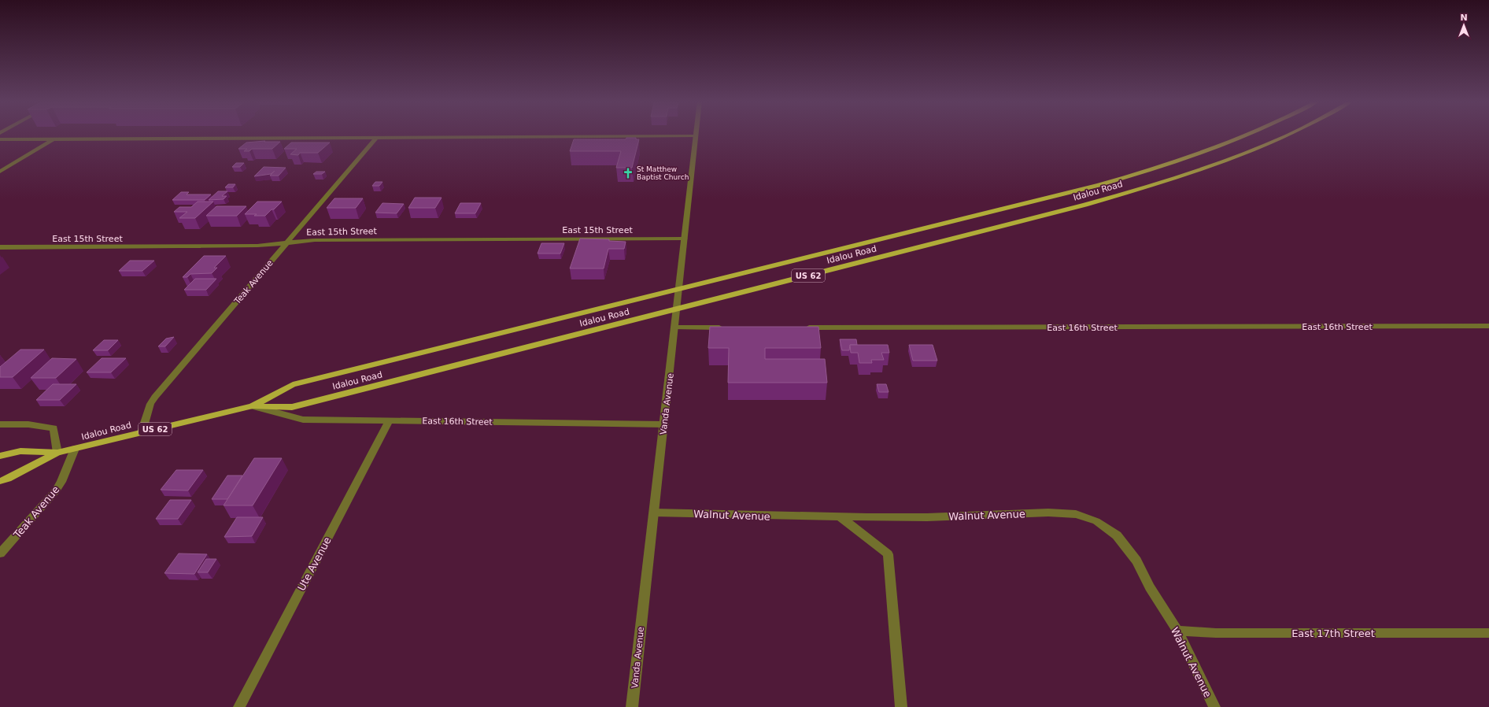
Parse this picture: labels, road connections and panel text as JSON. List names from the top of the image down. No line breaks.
{"streets":{"main road":["Idalou Road","US 62"],"street":["East 15th Street","Teak Avenue","East 16th Street","Vanda Avenue","Walnut Avenue","Ute Avenue","East 17th Street"]},"crossings":[["Idalou Road","Teak Avenue"],["Idalou Road","East 16th Street"],["Idalou Road","Vanda Avenue"],["East 15th Street","Teak Avenue"],["East 15th Street","Vanda Avenue"],["East 16th Street","Vanda Avenue"],["East 16th Street","Ute Avenue"],["Vanda Avenue","Walnut Avenue"],["Walnut Avenue","East 17th Street"]],"places":{"church":["St Matthew Baptist Church"]},"north":"top"}
